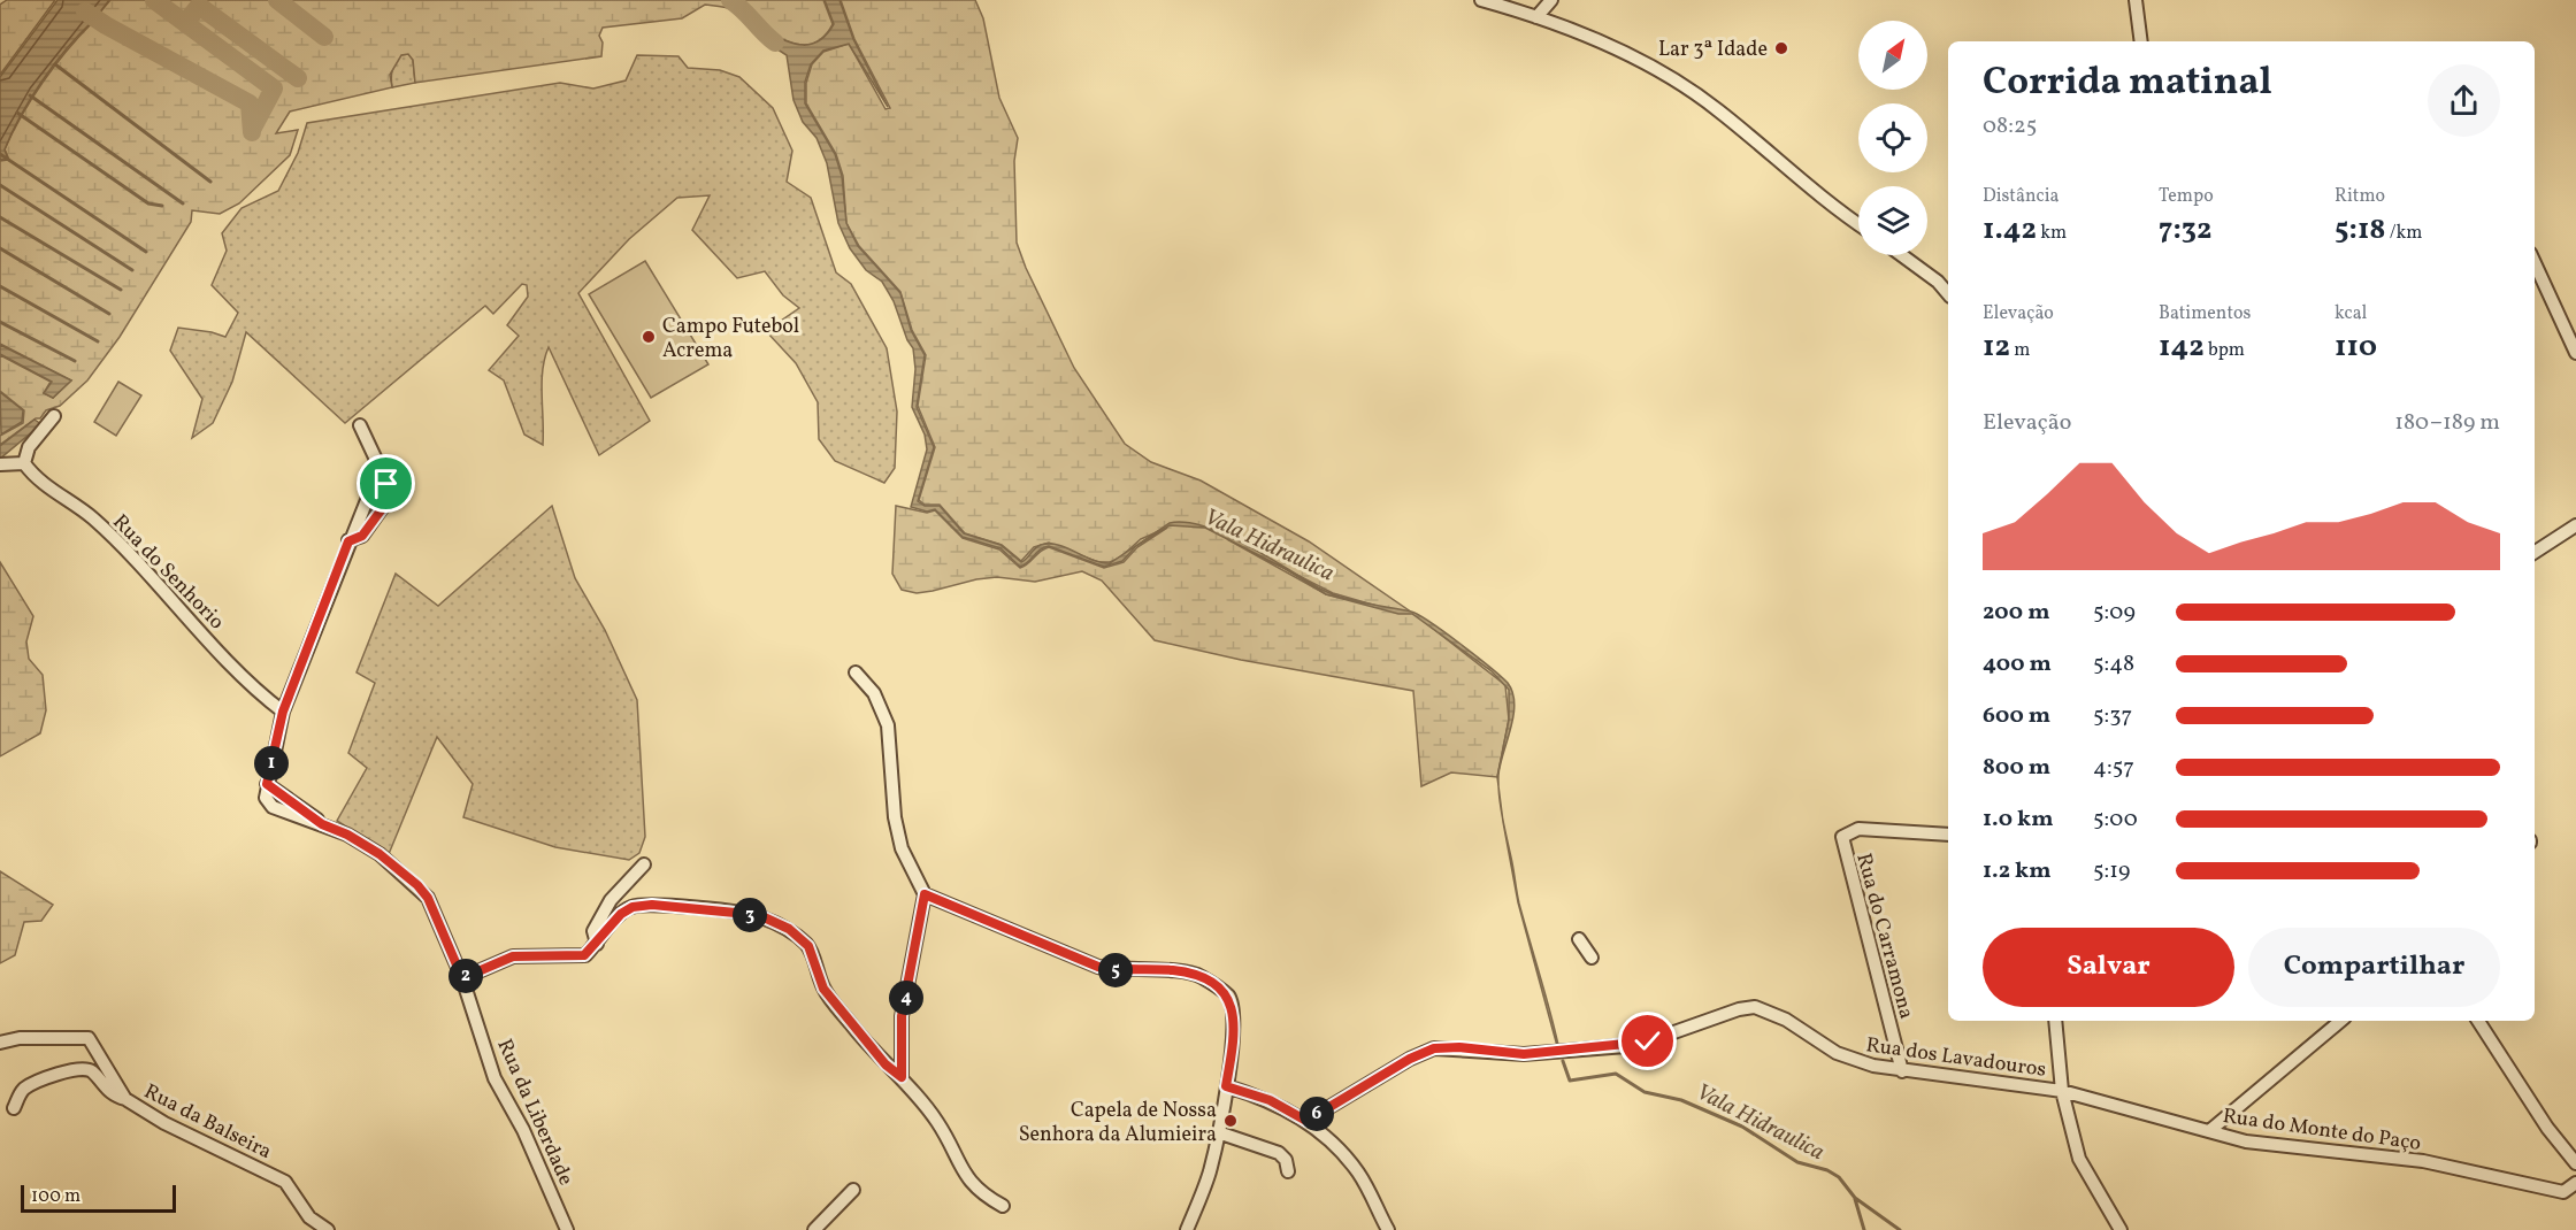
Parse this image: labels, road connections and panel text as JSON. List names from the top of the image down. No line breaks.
{"streets":{"street":["Rua do Senhorio","Rua do Carramona","Rua dos Lavadouros","Rua da Liberdade","Rua da Balseira","Rua do Monte do Paço"]},"crossings":[["Rua do Senhorio","Rua da Liberdade"],["Rua do Carramona","Rua dos Lavadouros"],["Rua dos Lavadouros","Rua do Monte do Paço"]],"water":["Vala Hidraulica"],"places":["Lar 3ª Idade","Campo Futebol Acrema","Capela de Nossa Senhora da Alumieira"],"scale_bar":"100 m","north":"top right","page":{"heading":["Corrida matinal","08:25"],"stats":[["Distância","1.42 km"],["Tempo","7:32"],["Ritmo","5:18 /km"],["Elevação","12 m"],["Batimentos","142 bpm"],["kcal","110"]],"chart":["Elevação","180–189 m"],"list":[{"name":"200 m","note":"5:09"},{"name":"400 m","note":"5:48"},{"name":"600 m","note":"5:37"},{"name":"800 m","note":"4:57"},{"name":"1.0 km","note":"5:00"},{"name":"1.2 km","note":"5:19"}],"pins":["1","3","5","2","4","6"],"buttons":["Salvar","Compartilhar"],"scale":"100 m"}}
